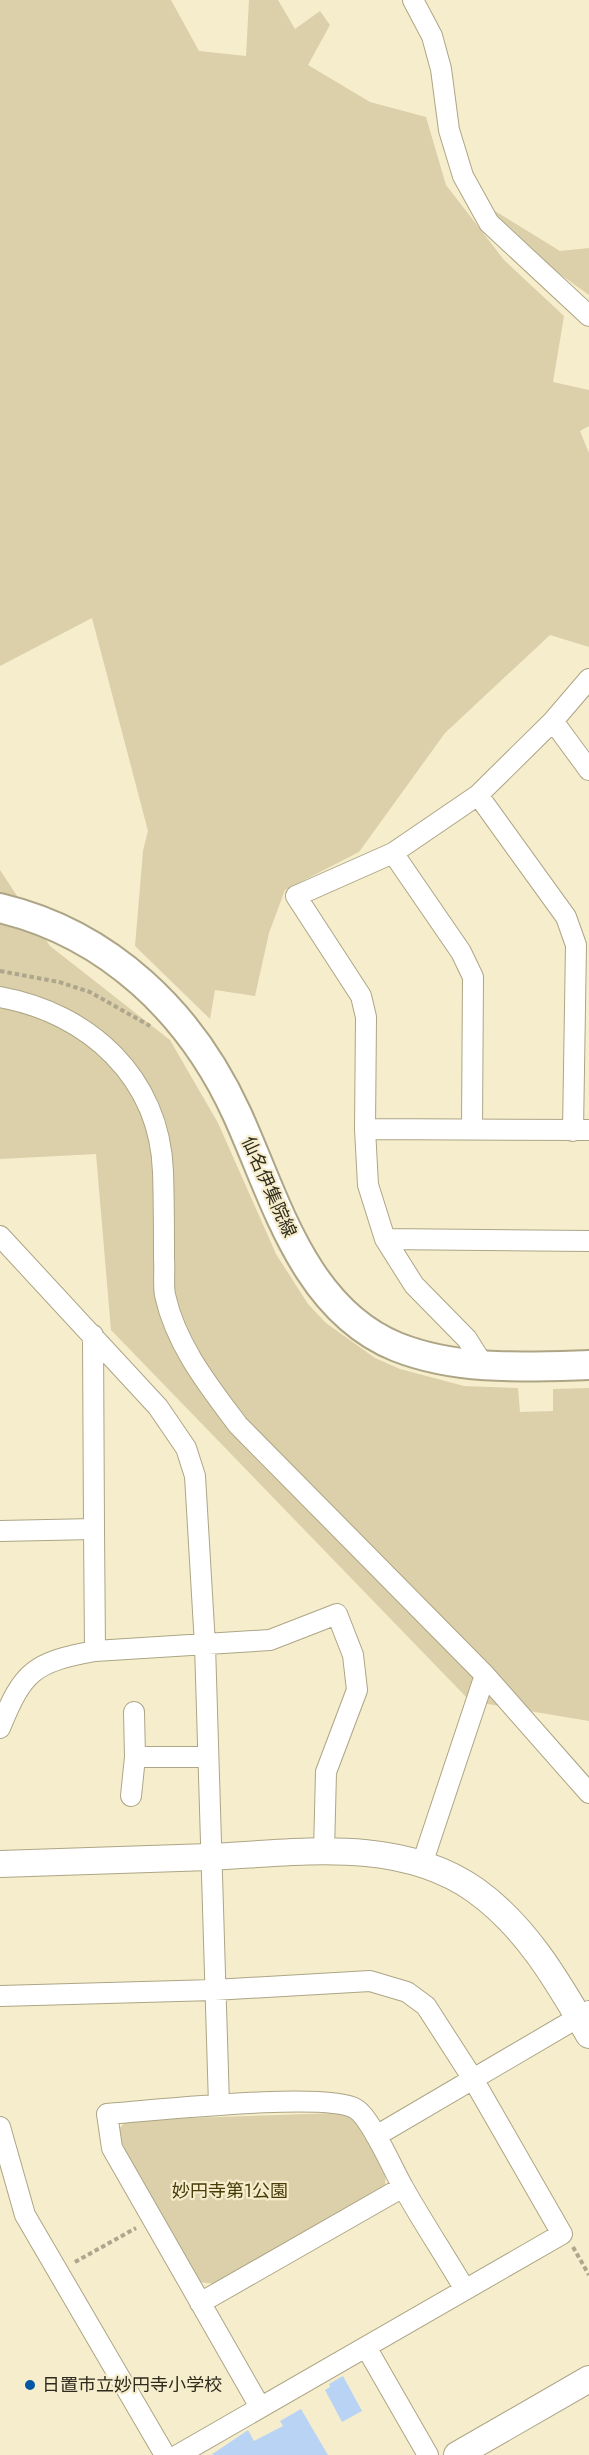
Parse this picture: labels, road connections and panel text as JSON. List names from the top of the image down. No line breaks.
{"streets":{"main road":["仙名伊集院線"]},"parks":["妙円寺第1公園"],"places":["日置市立妙円寺小学校"]}
